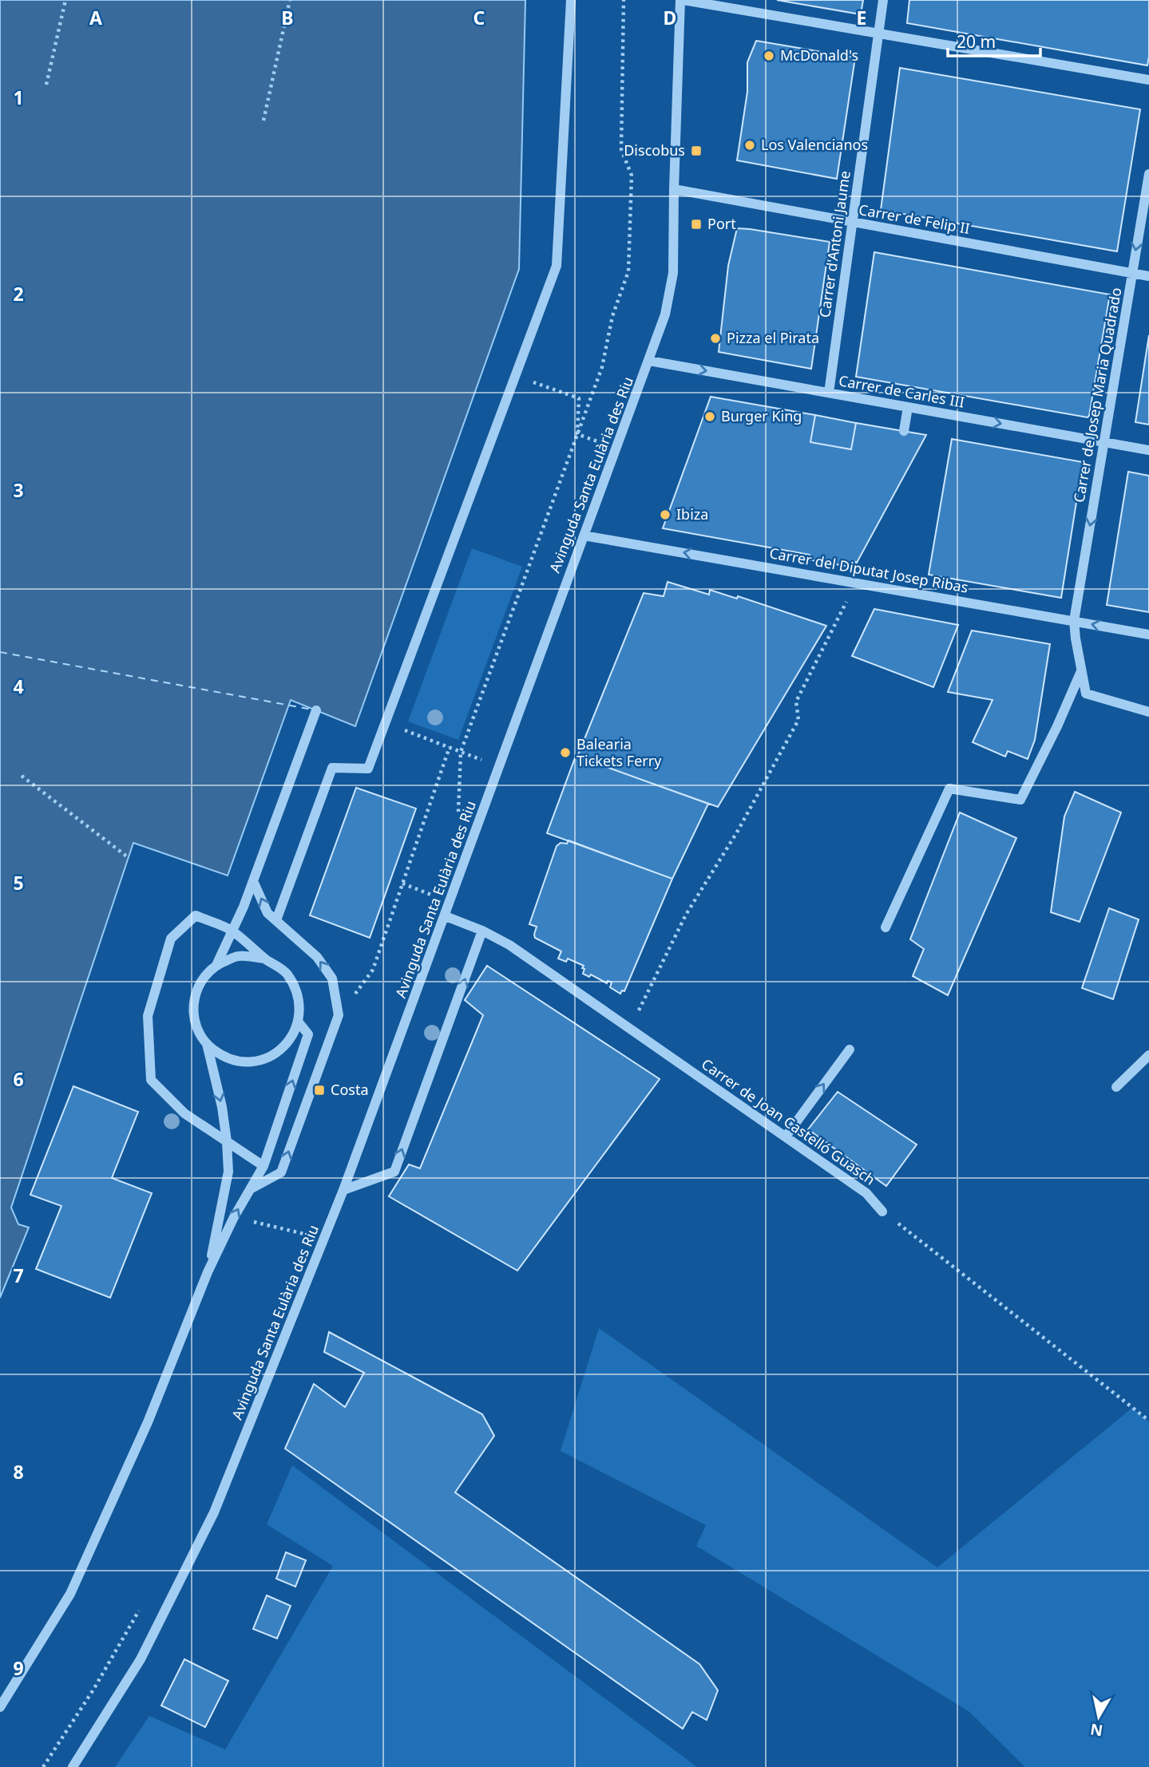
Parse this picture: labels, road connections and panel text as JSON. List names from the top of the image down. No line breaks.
{"streets":{"street":["Carrer de Felip II","Carrer d'Antoni Jaume","Carrer de Carles III","Carrer de Josep Maria Quadrado","Avinguda Santa Eulària des Riu","Carrer del Diputat Josep Ribas","Carrer de Joan Castelló Guasch"]},"crossings":[["Carrer de Felip II","Carrer d'Antoni Jaume"],["Carrer de Felip II","Carrer de Josep Maria Quadrado"],["Carrer de Felip II","Avinguda Santa Eulària des Riu"],["Carrer d'Antoni Jaume","Carrer de Carles III"],["Carrer de Carles III","Carrer de Josep Maria Quadrado"],["Carrer de Carles III","Avinguda Santa Eulària des Riu"],["Carrer de Josep Maria Quadrado","Carrer del Diputat Josep Ribas"],["Avinguda Santa Eulària des Riu","Carrer del Diputat Josep Ribas"],["Avinguda Santa Eulària des Riu","Carrer de Joan Castelló Guasch"]],"one_way":["Carrer de Carles III","Carrer de Josep Maria Quadrado","Carrer del Diputat Josep Ribas"],"places":{"other":["McDonald's","Los Valencianos","Pizza el Pirata","Burger King","Ibiza","Balearia Tickets Ferry"],"transit":["Discobus","Port","Costa"]},"scale_bar":"20 m","north":"bottom","grid":{"columns":["A","B","C","D","E"],"rows":["1","2","3","4","5","6","7","8","9"]}}
